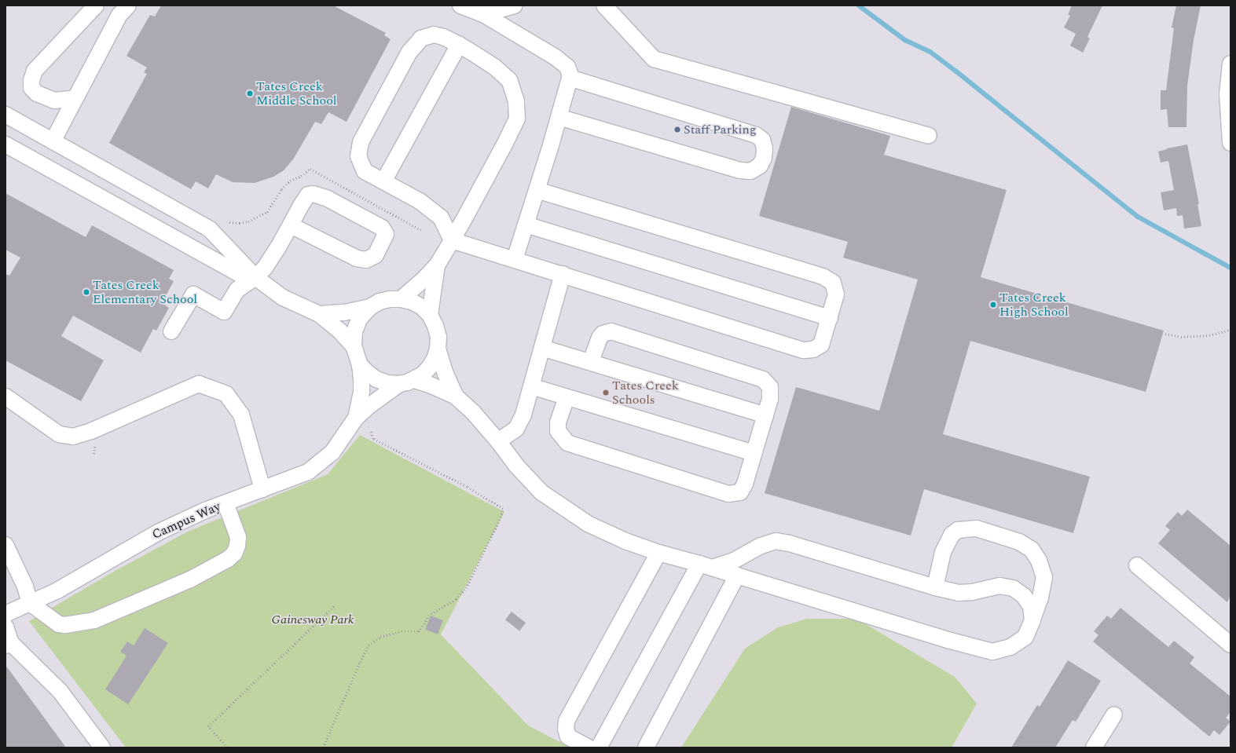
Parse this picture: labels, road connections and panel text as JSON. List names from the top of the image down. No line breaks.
{"streets":{"street":["Campus Way"]},"parks":["Gainesway Park"],"places":["Tates Creek Middle School","Staff Parking","Tates Creek Elementary School","Tates Creek High School","Tates Creek Schools"]}
